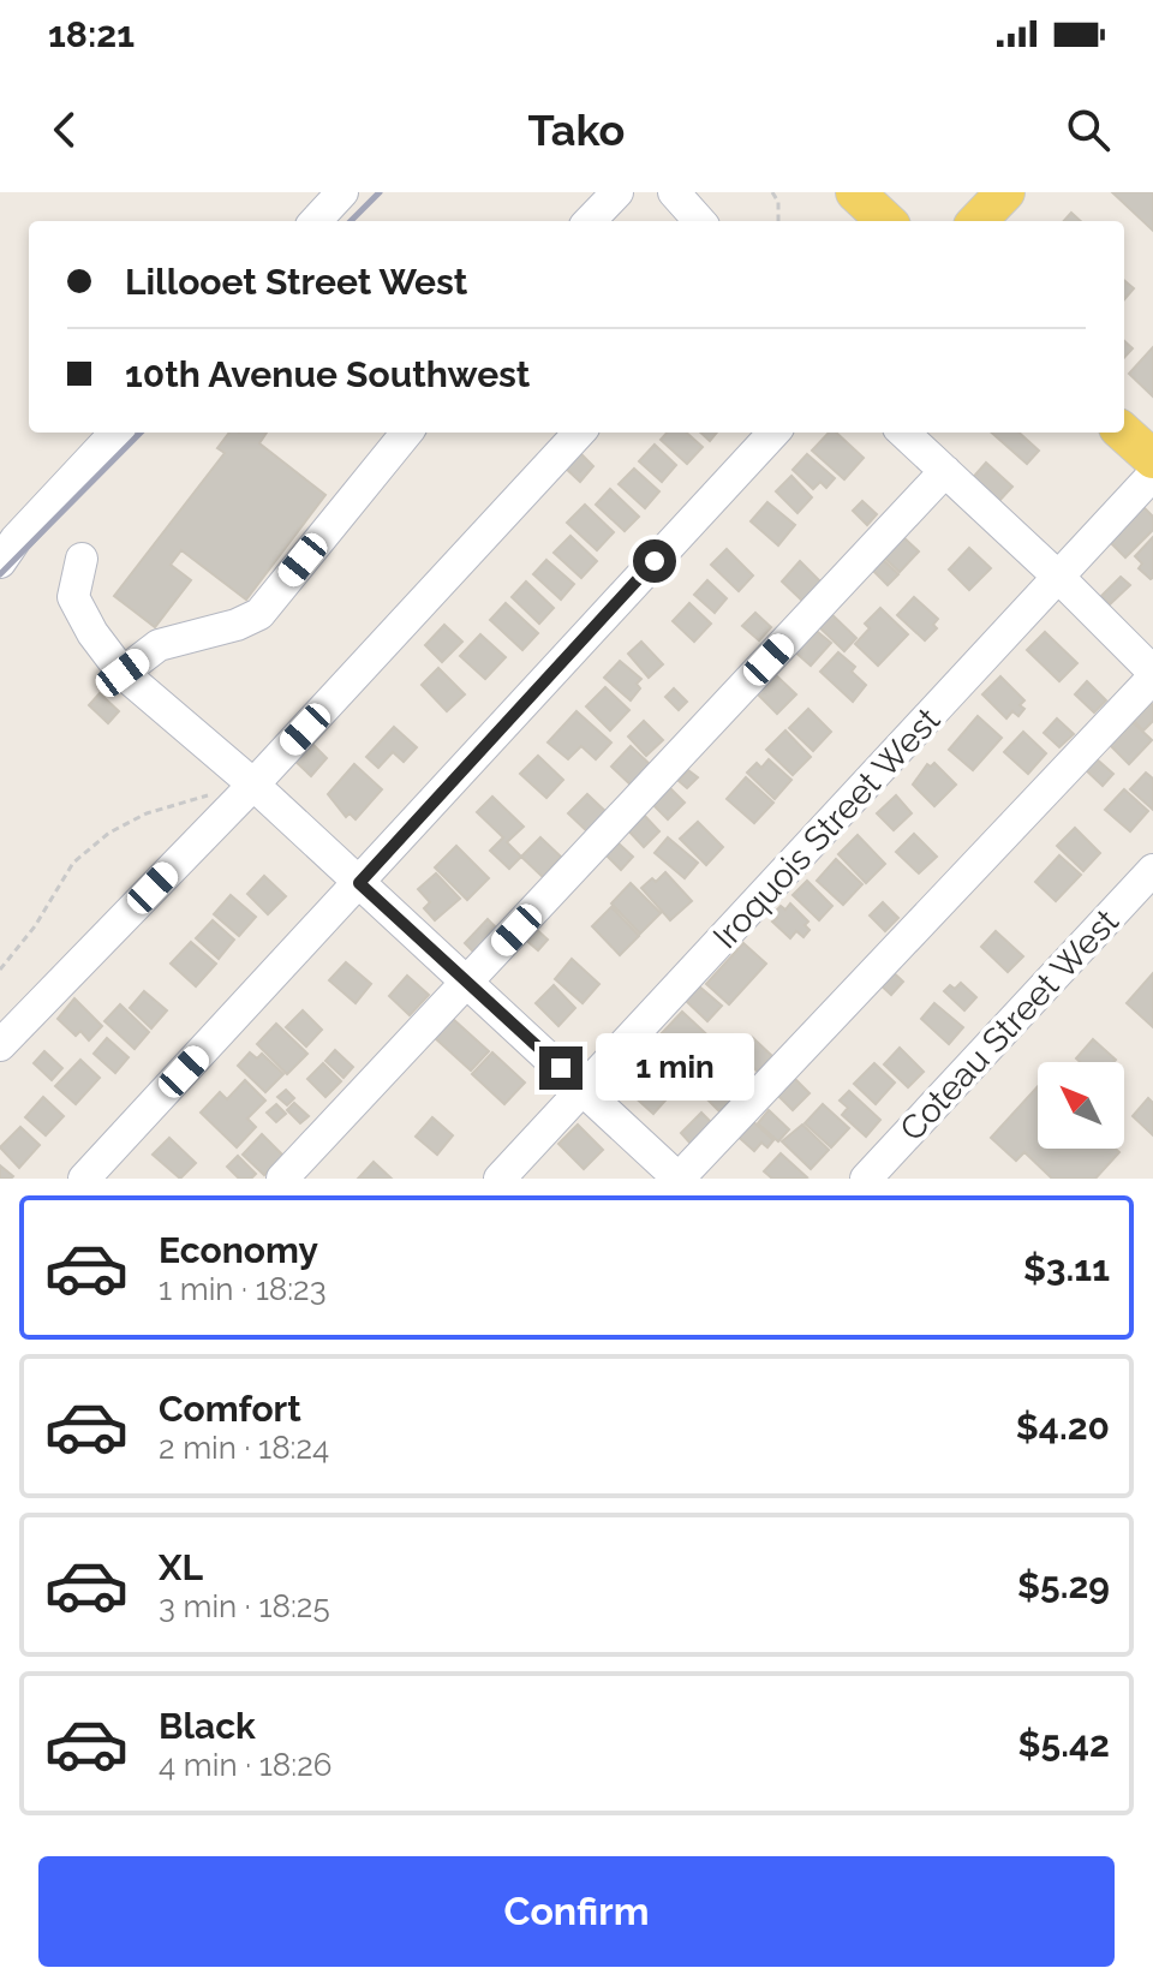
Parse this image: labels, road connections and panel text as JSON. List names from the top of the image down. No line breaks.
{"streets":{"street":["Iroquois Street West","Coteau Street West"]},"north":"top left","page":{"status":"18:21","header":"Tako","banner":["Lillooet Street West","10th Avenue Southwest"],"bubble":"1 min","list":[{"name":"Economy","note":"1 min · 18:23","value":"$3.11"},{"name":"Comfort","note":"2 min · 18:24","value":"$4.20"},{"name":"XL","note":"3 min · 18:25","value":"$5.29"},{"name":"Black","note":"4 min · 18:26","value":"$5.42"}],"buttons":"Confirm"}}
